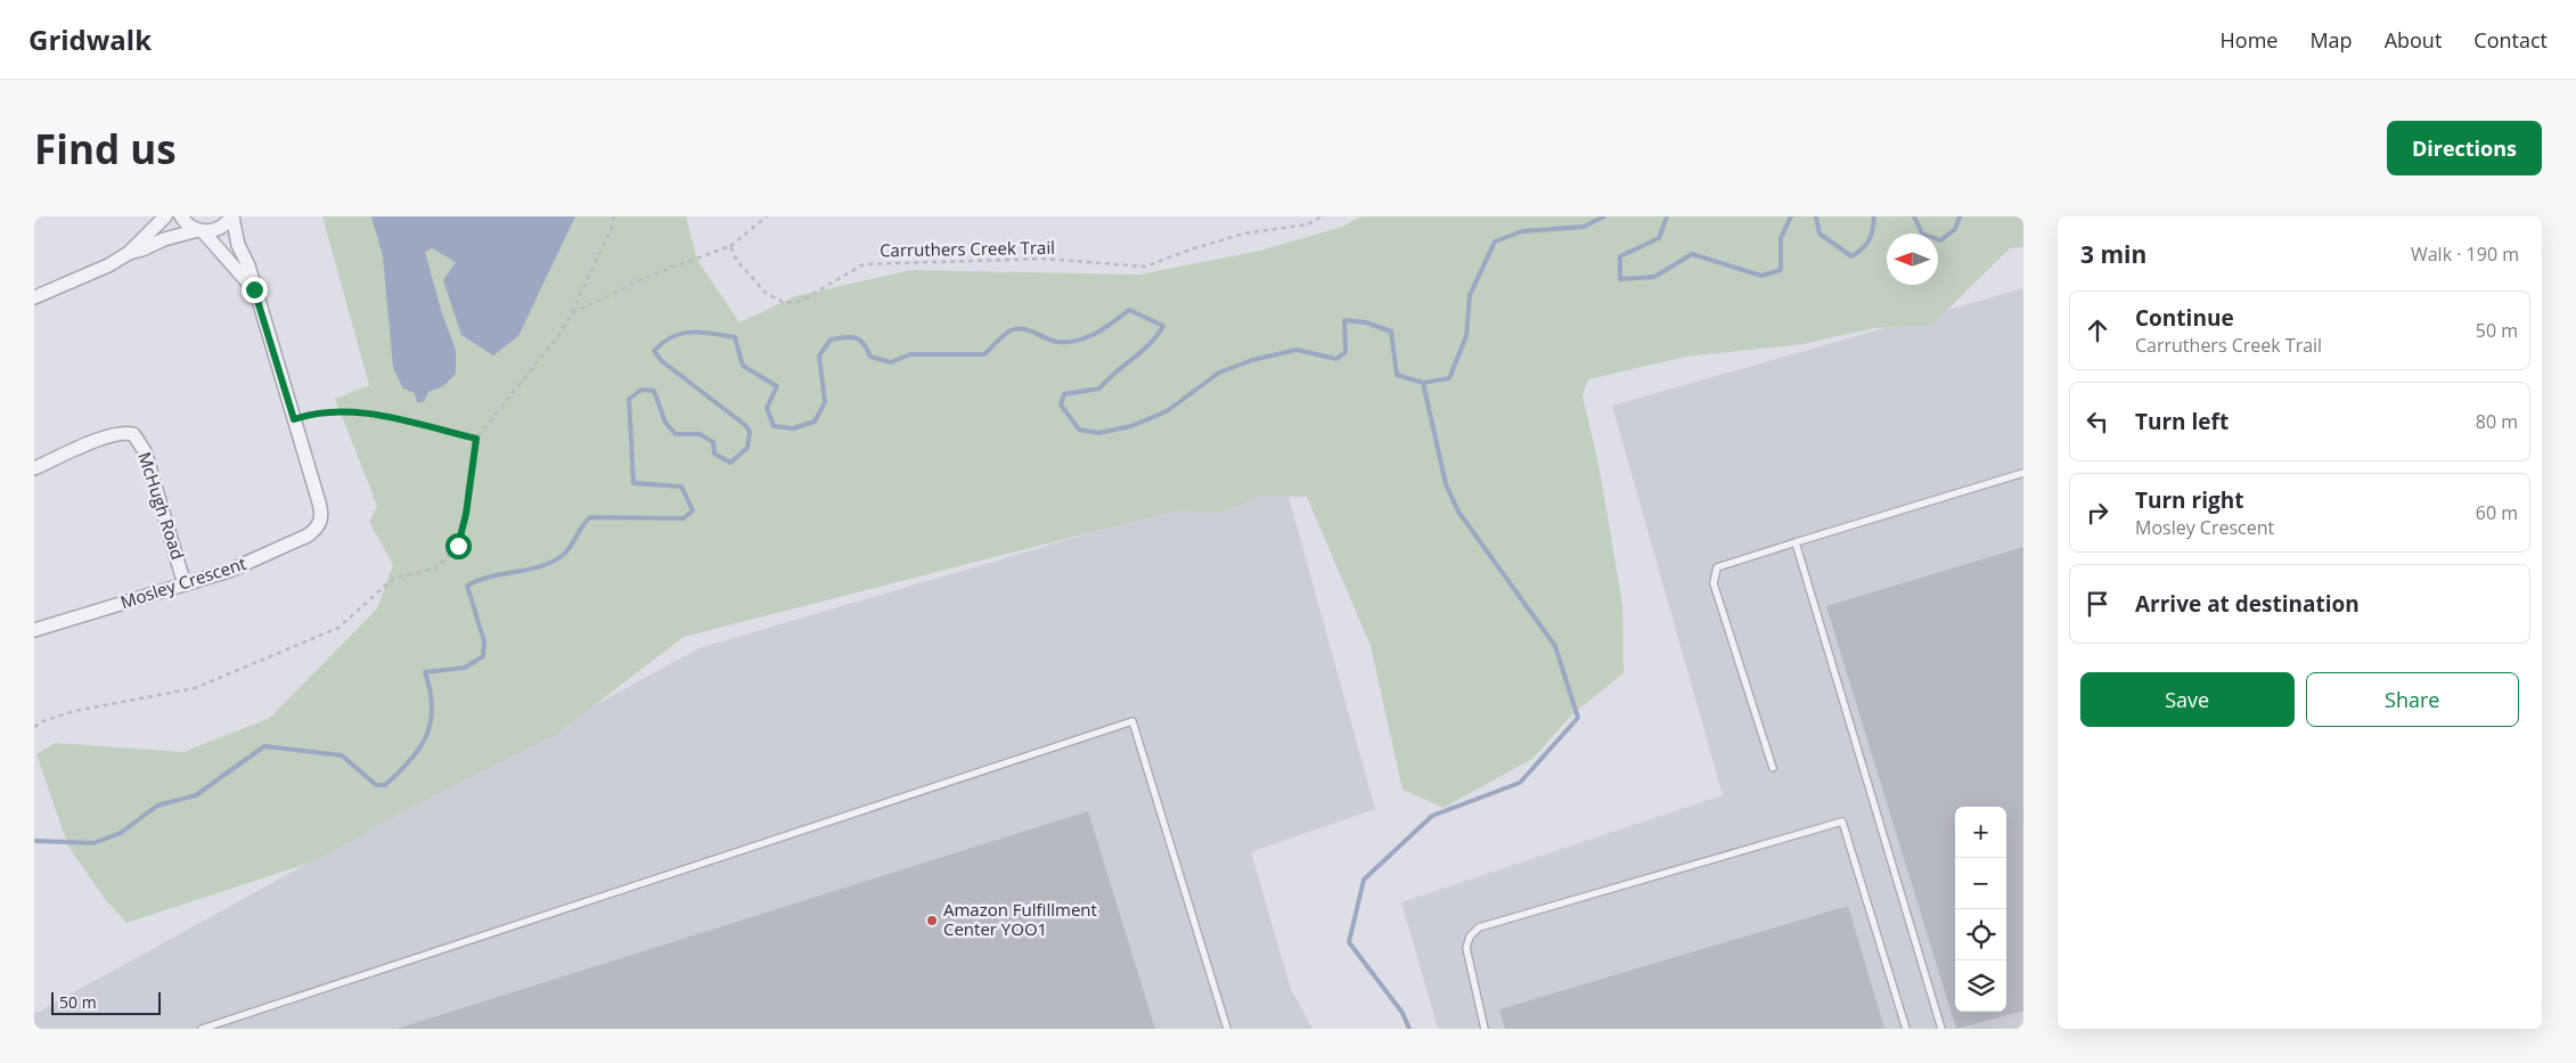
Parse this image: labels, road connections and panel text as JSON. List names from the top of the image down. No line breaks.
{"streets":{"street":["McHugh Road","Mosley Crescent"],"path":["Carruthers Creek Trail"]},"crossings":[["McHugh Road","Mosley Crescent"]],"places":["Amazon Fulfillment Center YOO1"],"scale_bar":"50 m","north":"left","page":{"header":"Gridwalk","nav":["Home","Map","About","Contact"],"buttons":["Directions",["Save","Share"]],"title":"Find us","heading":["3 min","Walk · 190 m"],"list":[["Continue","Carruthers Creek Trail","50 m"],["Turn left","80 m"],["Turn right","Mosley Crescent","60 m"],"Arrive at destination"],"map_buttons":["+","−"],"scale":"50 m"}}
